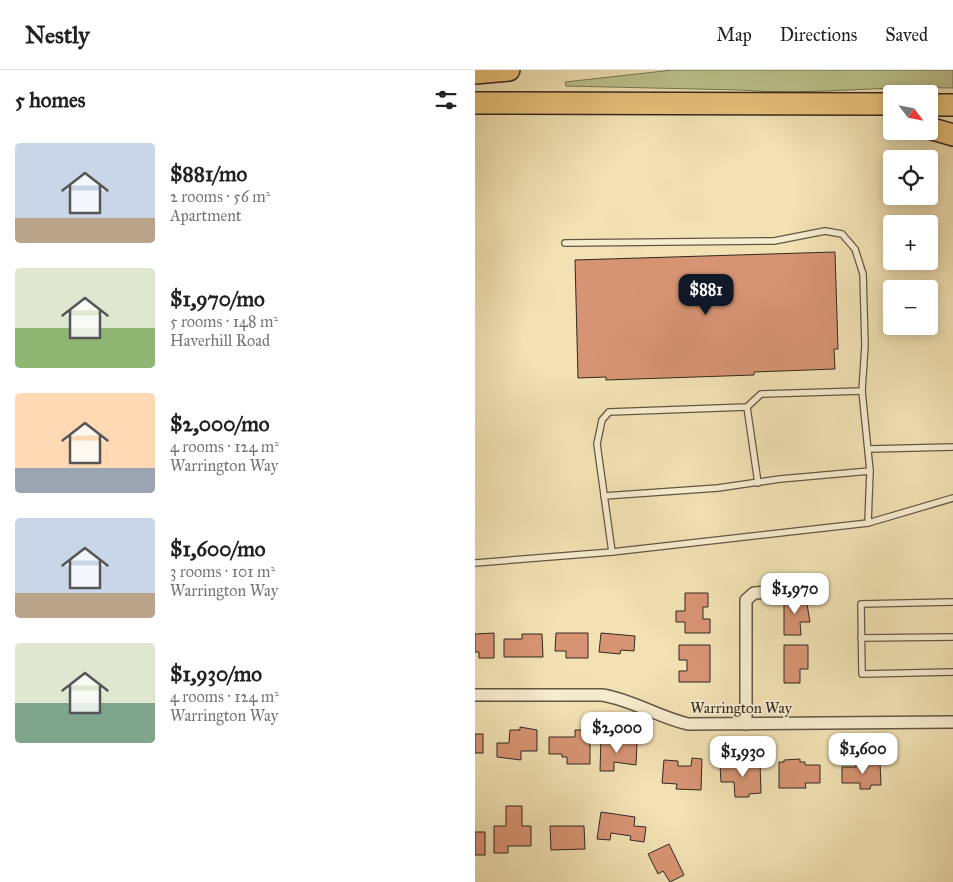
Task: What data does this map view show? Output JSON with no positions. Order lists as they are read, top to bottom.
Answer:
{
  "streets": {
    "street": ["Warrington Way"]
  },
  "north": "bottom right",
  "page": {
    "header": "Nestly",
    "nav": ["Map", "Directions", "Saved"],
    "heading": "5 homes",
    "map_buttons": ["+", "−"],
    "list": [
      {
        "name": "$881/mo",
        "note": "2 rooms · 56 m² · Apartment"
      },
      {
        "name": "$1,970/mo",
        "note": "5 rooms · 148 m² · Haverhill Road"
      },
      {
        "name": "$2,000/mo",
        "note": "4 rooms · 124 m² · Warrington Way"
      },
      {
        "name": "$1,600/mo",
        "note": "3 rooms · 101 m² · Warrington Way"
      },
      {
        "name": "$1,930/mo",
        "note": "4 rooms · 124 m² · Warrington Way"
      }
    ],
    "price": [
      "$881",
      "$1,970",
      "$2,000",
      "$1,600",
      "$1,930"
    ]
  }
}
